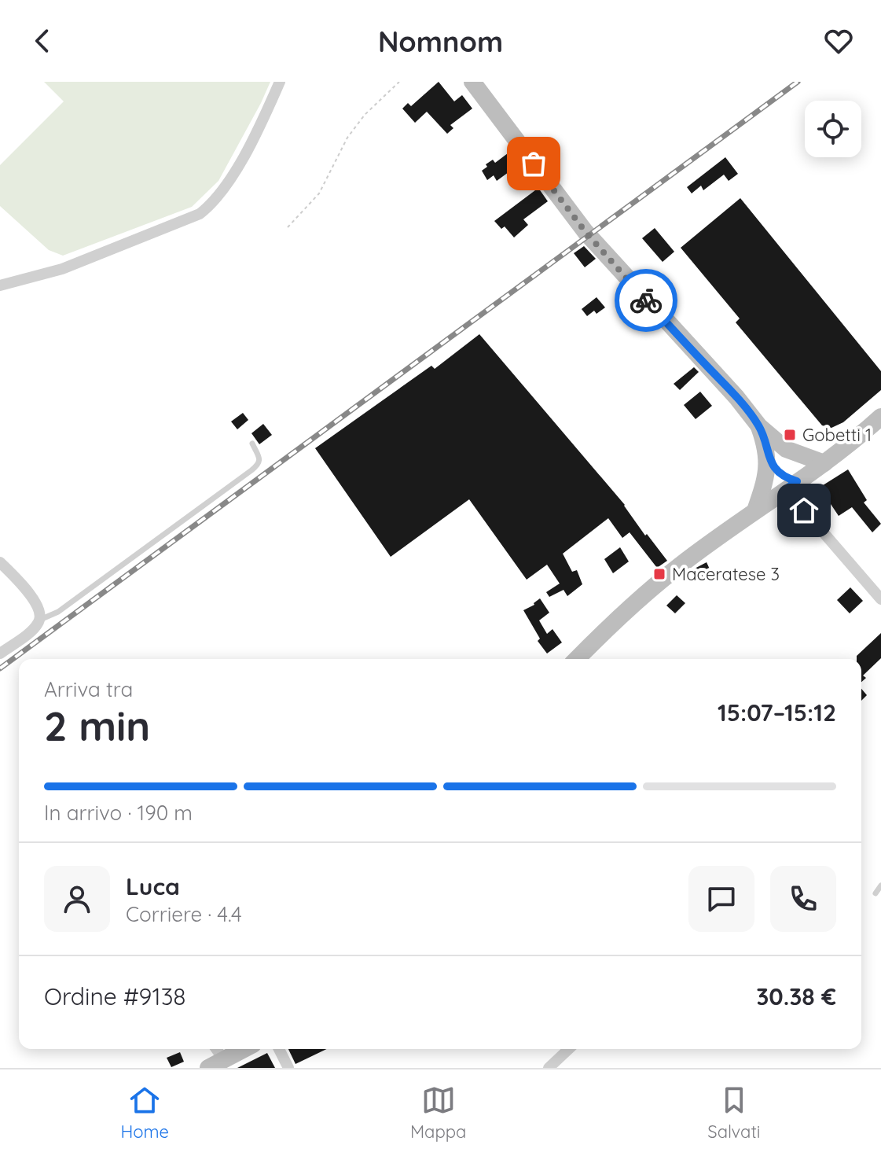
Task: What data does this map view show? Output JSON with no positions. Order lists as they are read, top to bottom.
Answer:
{
  "places": {
    "transit": ["Gobetti 1", "Maceratese 3"]
  },
  "page": {
    "header": "Nomnom",
    "heading": ["2 min", "Arriva tra", "15:07–15:12"],
    "panel": [
      "Luca",
      "Corriere · 4.4",
      "Ordine #9138",
      "30.38 €"
    ],
    "bar": "In arrivo · 190 m",
    "tabs": ["Home", "Mappa", "Salvati"]
  }
}
